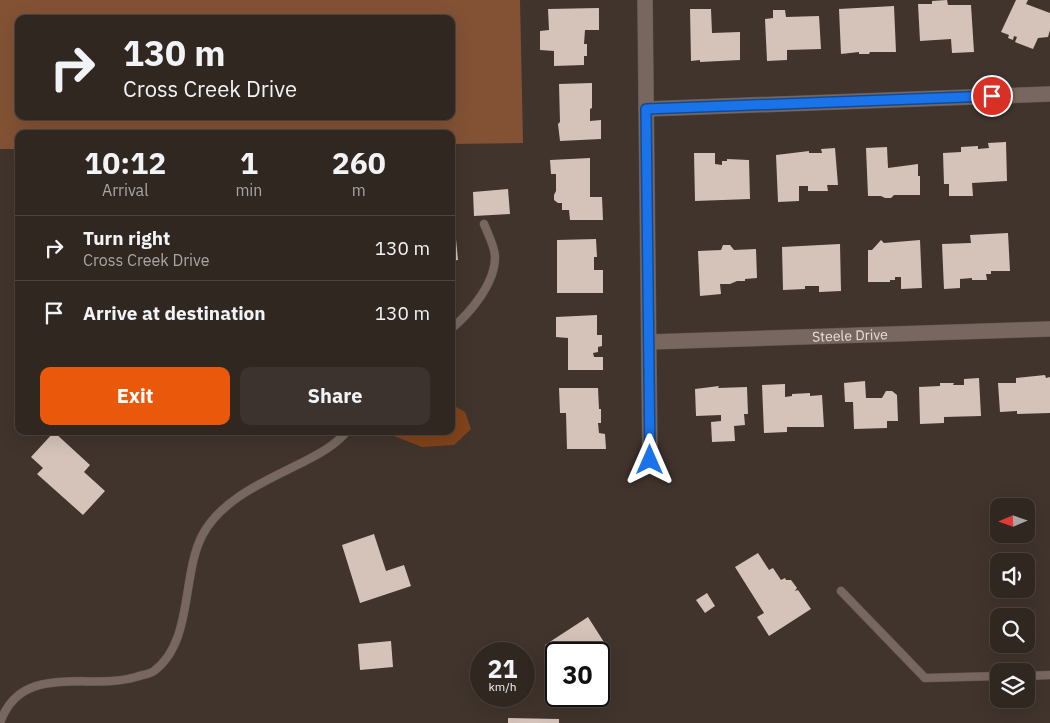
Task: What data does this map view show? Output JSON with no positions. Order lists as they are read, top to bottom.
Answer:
{
  "streets": {
    "street": ["Steele Drive"]
  },
  "north": "left",
  "page": {
    "turn": ["130 m", "Cross Creek Drive"],
    "eta": [
      "10:12",
      "Arrival",
      "1",
      "min",
      "260",
      "m"
    ],
    "list": [
      {
        "name": "Turn right",
        "note": "Cross Creek Drive",
        "value": "130 m"
      },
      {
        "name": "Arrive at destination",
        "value": "130 m"
      }
    ],
    "buttons": ["Exit", "Share"],
    "speed": "21 km/h",
    "limit": "30"
  }
}
